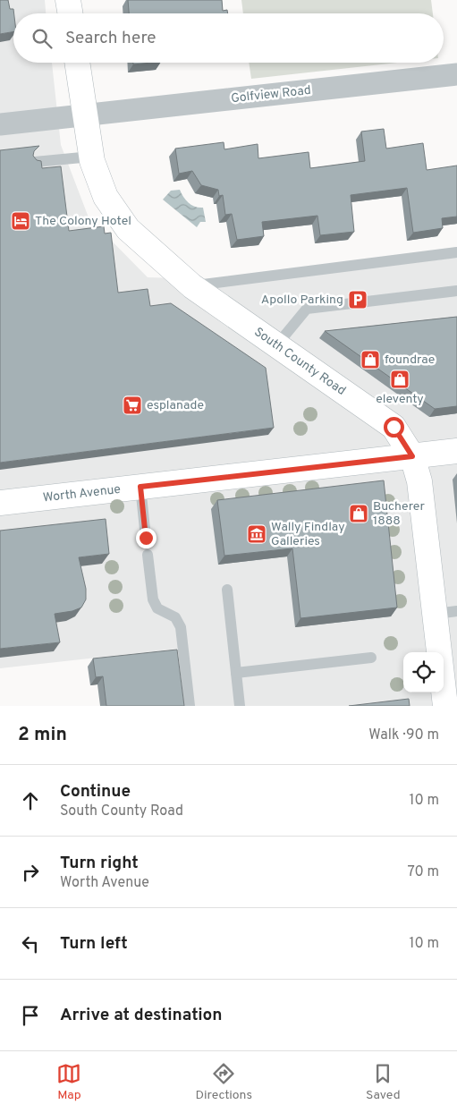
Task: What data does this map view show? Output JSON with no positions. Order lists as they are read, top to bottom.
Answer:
{
  "streets": {
    "main road": ["South County Road", "Worth Avenue"],
    "street": ["Golfview Road"]
  },
  "crossings": [
    ["Golfview Road", "South County Road"],
    ["South County Road", "Worth Avenue"]
  ],
  "places": {
    "hotel": ["The Colony Hotel"],
    "parking": ["Apollo Parking"],
    "shop": ["foundrae", "eleventy", "Bucherer 1888"],
    "supermarket": ["esplanade"],
    "museum": ["Wally Findlay Galleries"]
  },
  "page": {
    "search": "Search here",
    "heading": ["2 min", "Walk · 90 m"],
    "list": [
      ["Continue", "South County Road", "10 m"],
      ["Turn right", "Worth Avenue", "70 m"],
      ["Turn left", "10 m"],
      "Arrive at destination"
    ],
    "nav": ["Map", "Directions", "Saved"]
  }
}
